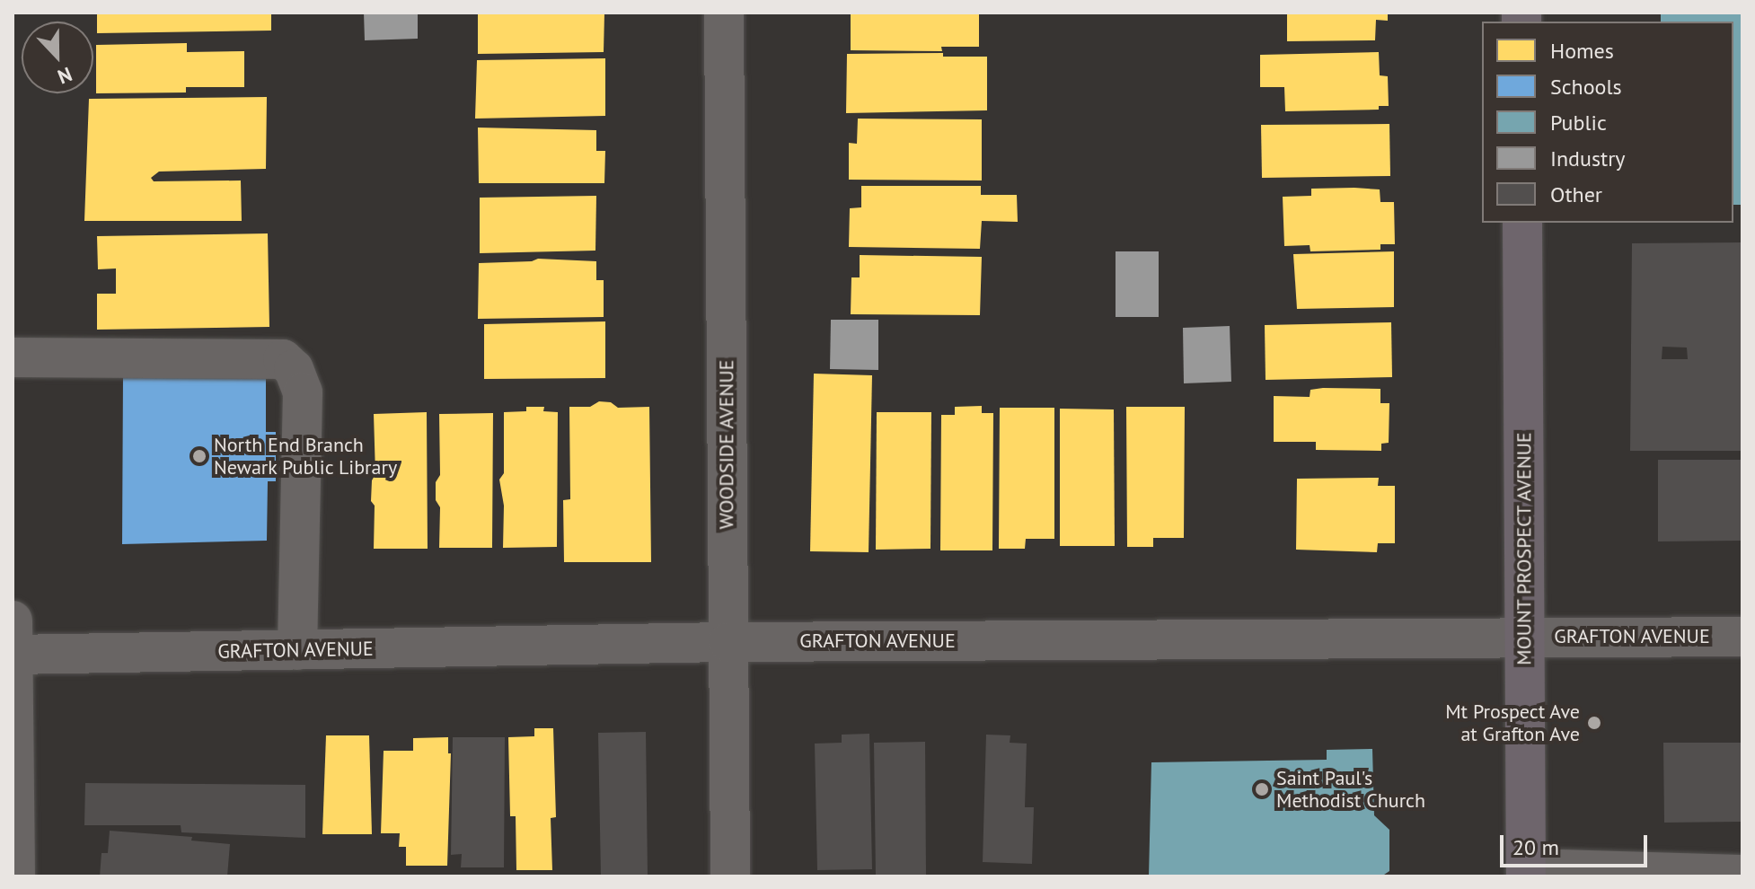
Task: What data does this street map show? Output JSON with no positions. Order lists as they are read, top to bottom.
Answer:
{
  "streets": {
    "main road": ["MOUNT PROSPECT AVENUE"],
    "street": ["WOODSIDE AVENUE", "GRAFTON AVENUE"]
  },
  "crossings": [
    ["WOODSIDE AVENUE", "GRAFTON AVENUE"],
    ["MOUNT PROSPECT AVENUE", "GRAFTON AVENUE"]
  ],
  "places": ["North End Branch Newark Public Library", "Mt Prospect Ave at Grafton Ave", "Saint Paul's Methodist Church"],
  "legend": [
    "Homes",
    "Schools",
    "Public",
    "Industry",
    "Other"
  ],
  "scale_bar": "20 m",
  "north": "bottom"
}
